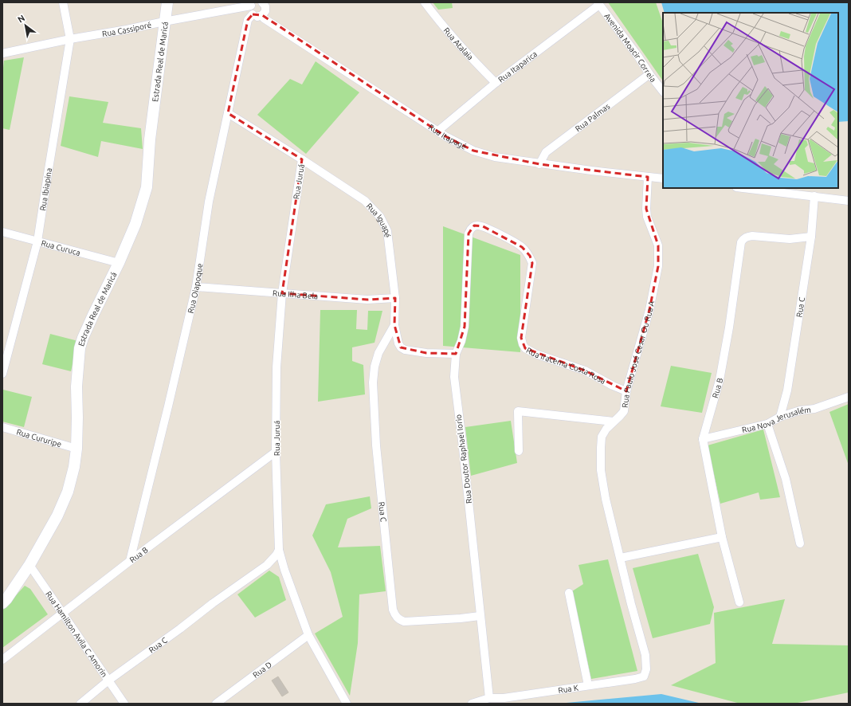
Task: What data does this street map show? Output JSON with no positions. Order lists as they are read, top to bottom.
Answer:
{
  "streets": {
    "main road": ["Estrada Real de Maricá"],
    "street": [
      "Rua Cassiporé",
      "Rua Atalaia",
      "Avenida Moacir Correia",
      "Rua Itaparica",
      "Rua Palmas",
      "Rua Itapagé",
      "Rua Juruá",
      "Rua Ibiapina",
      "Rua Iguapé",
      "Rua Curuca",
      "Rua Oiapoque",
      "Rua Ilha Bela",
      "Rua C",
      "Rua Paulo José Cesar Ou Rua A",
      "Rua Iracema Costa Rosa",
      "Rua B",
      "Rua Nova Jerusalém",
      "Rua Cururipe",
      "Rua Doutor Raphael Iorio",
      "Rua Hamilton Avila C Amorin",
      "Rua D",
      "Rua K"
    ]
  },
  "crossings": [
    ["Rua Cassiporé", "Estrada Real de Maricá"],
    ["Rua Cassiporé", "Rua Ibiapina"],
    ["Rua Cassiporé", "Rua Oiapoque"],
    ["Rua Atalaia", "Rua Itaparica"],
    ["Avenida Moacir Correia", "Rua Itaparica"],
    ["Avenida Moacir Correia", "Rua Palmas"],
    ["Estrada Real de Maricá", "Rua Curuca"],
    ["Estrada Real de Maricá", "Rua Cururipe"],
    ["Estrada Real de Maricá", "Rua Hamilton Avila C Amorin"],
    ["Rua Itaparica", "Rua Itapagé"],
    ["Rua Palmas", "Rua Itapagé"],
    ["Rua Itapagé", "Rua Paulo José Cesar Ou Rua A"],
    ["Rua Juruá", "Rua Iguapé"],
    ["Rua Juruá", "Rua Ilha Bela"],
    ["Rua Juruá", "Rua C"],
    ["Rua Juruá", "Rua B"],
    ["Rua Juruá", "Rua D"],
    ["Rua Ibiapina", "Rua Curuca"],
    ["Rua Iguapé", "Rua Oiapoque"],
    ["Rua Iguapé", "Rua Ilha Bela"],
    ["Rua Iguapé", "Rua C"],
    ["Rua Iguapé", "Rua Doutor Raphael Iorio"],
    ["Rua Oiapoque", "Rua Ilha Bela"],
    ["Rua Oiapoque", "Rua B"],
    ["Rua C", "Rua B"],
    ["Rua C", "Rua Nova Jerusalém"],
    ["Rua C", "Rua Doutor Raphael Iorio"],
    ["Rua C", "Rua Hamilton Avila C Amorin"],
    ["Rua Paulo José Cesar Ou Rua A", "Rua Iracema Costa Rosa"],
    ["Rua Paulo José Cesar Ou Rua A", "Rua K"],
    ["Rua Iracema Costa Rosa", "Rua Doutor Raphael Iorio"],
    ["Rua B", "Rua Nova Jerusalém"],
    ["Rua B", "Rua Hamilton Avila C Amorin"],
    ["Rua Doutor Raphael Iorio", "Rua K"]
  ],
  "north": "top left"
}
